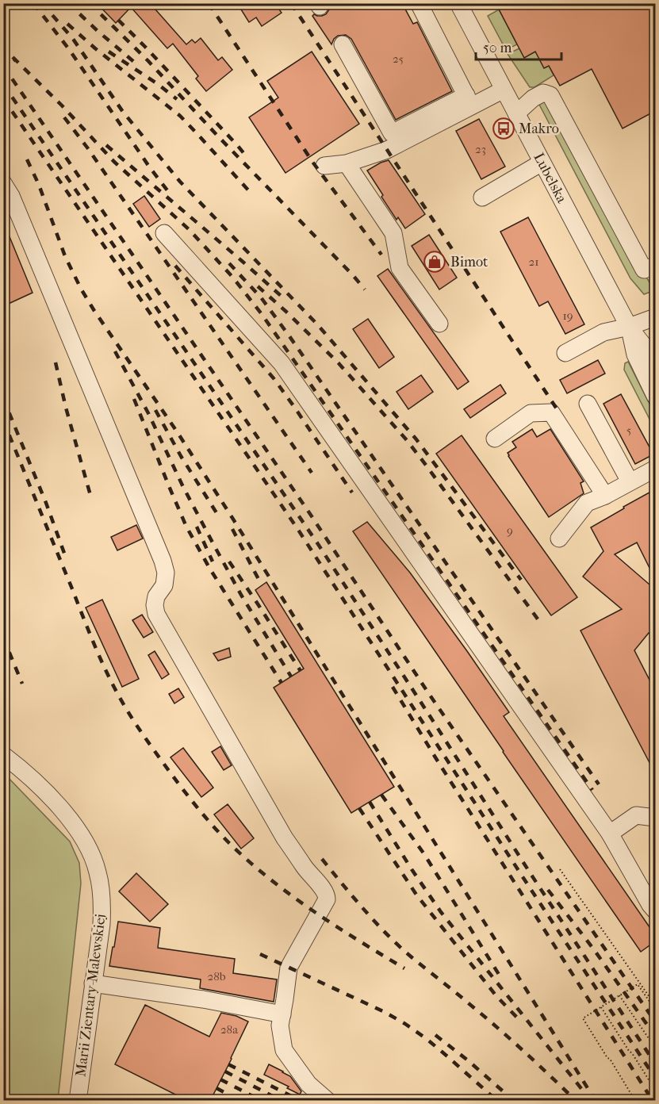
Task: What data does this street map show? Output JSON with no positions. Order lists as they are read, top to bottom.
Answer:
{
  "streets": {
    "street": ["Lubelska", "Marii Zientary-Malewskiej"]
  },
  "places": {
    "bus stop": ["Makro"],
    "shop": ["Bimot"]
  },
  "house_numbers": [
    "25",
    "23",
    "21",
    "19",
    "5",
    "9",
    "28b",
    "28a"
  ],
  "scale_bar": "50 m"
}
